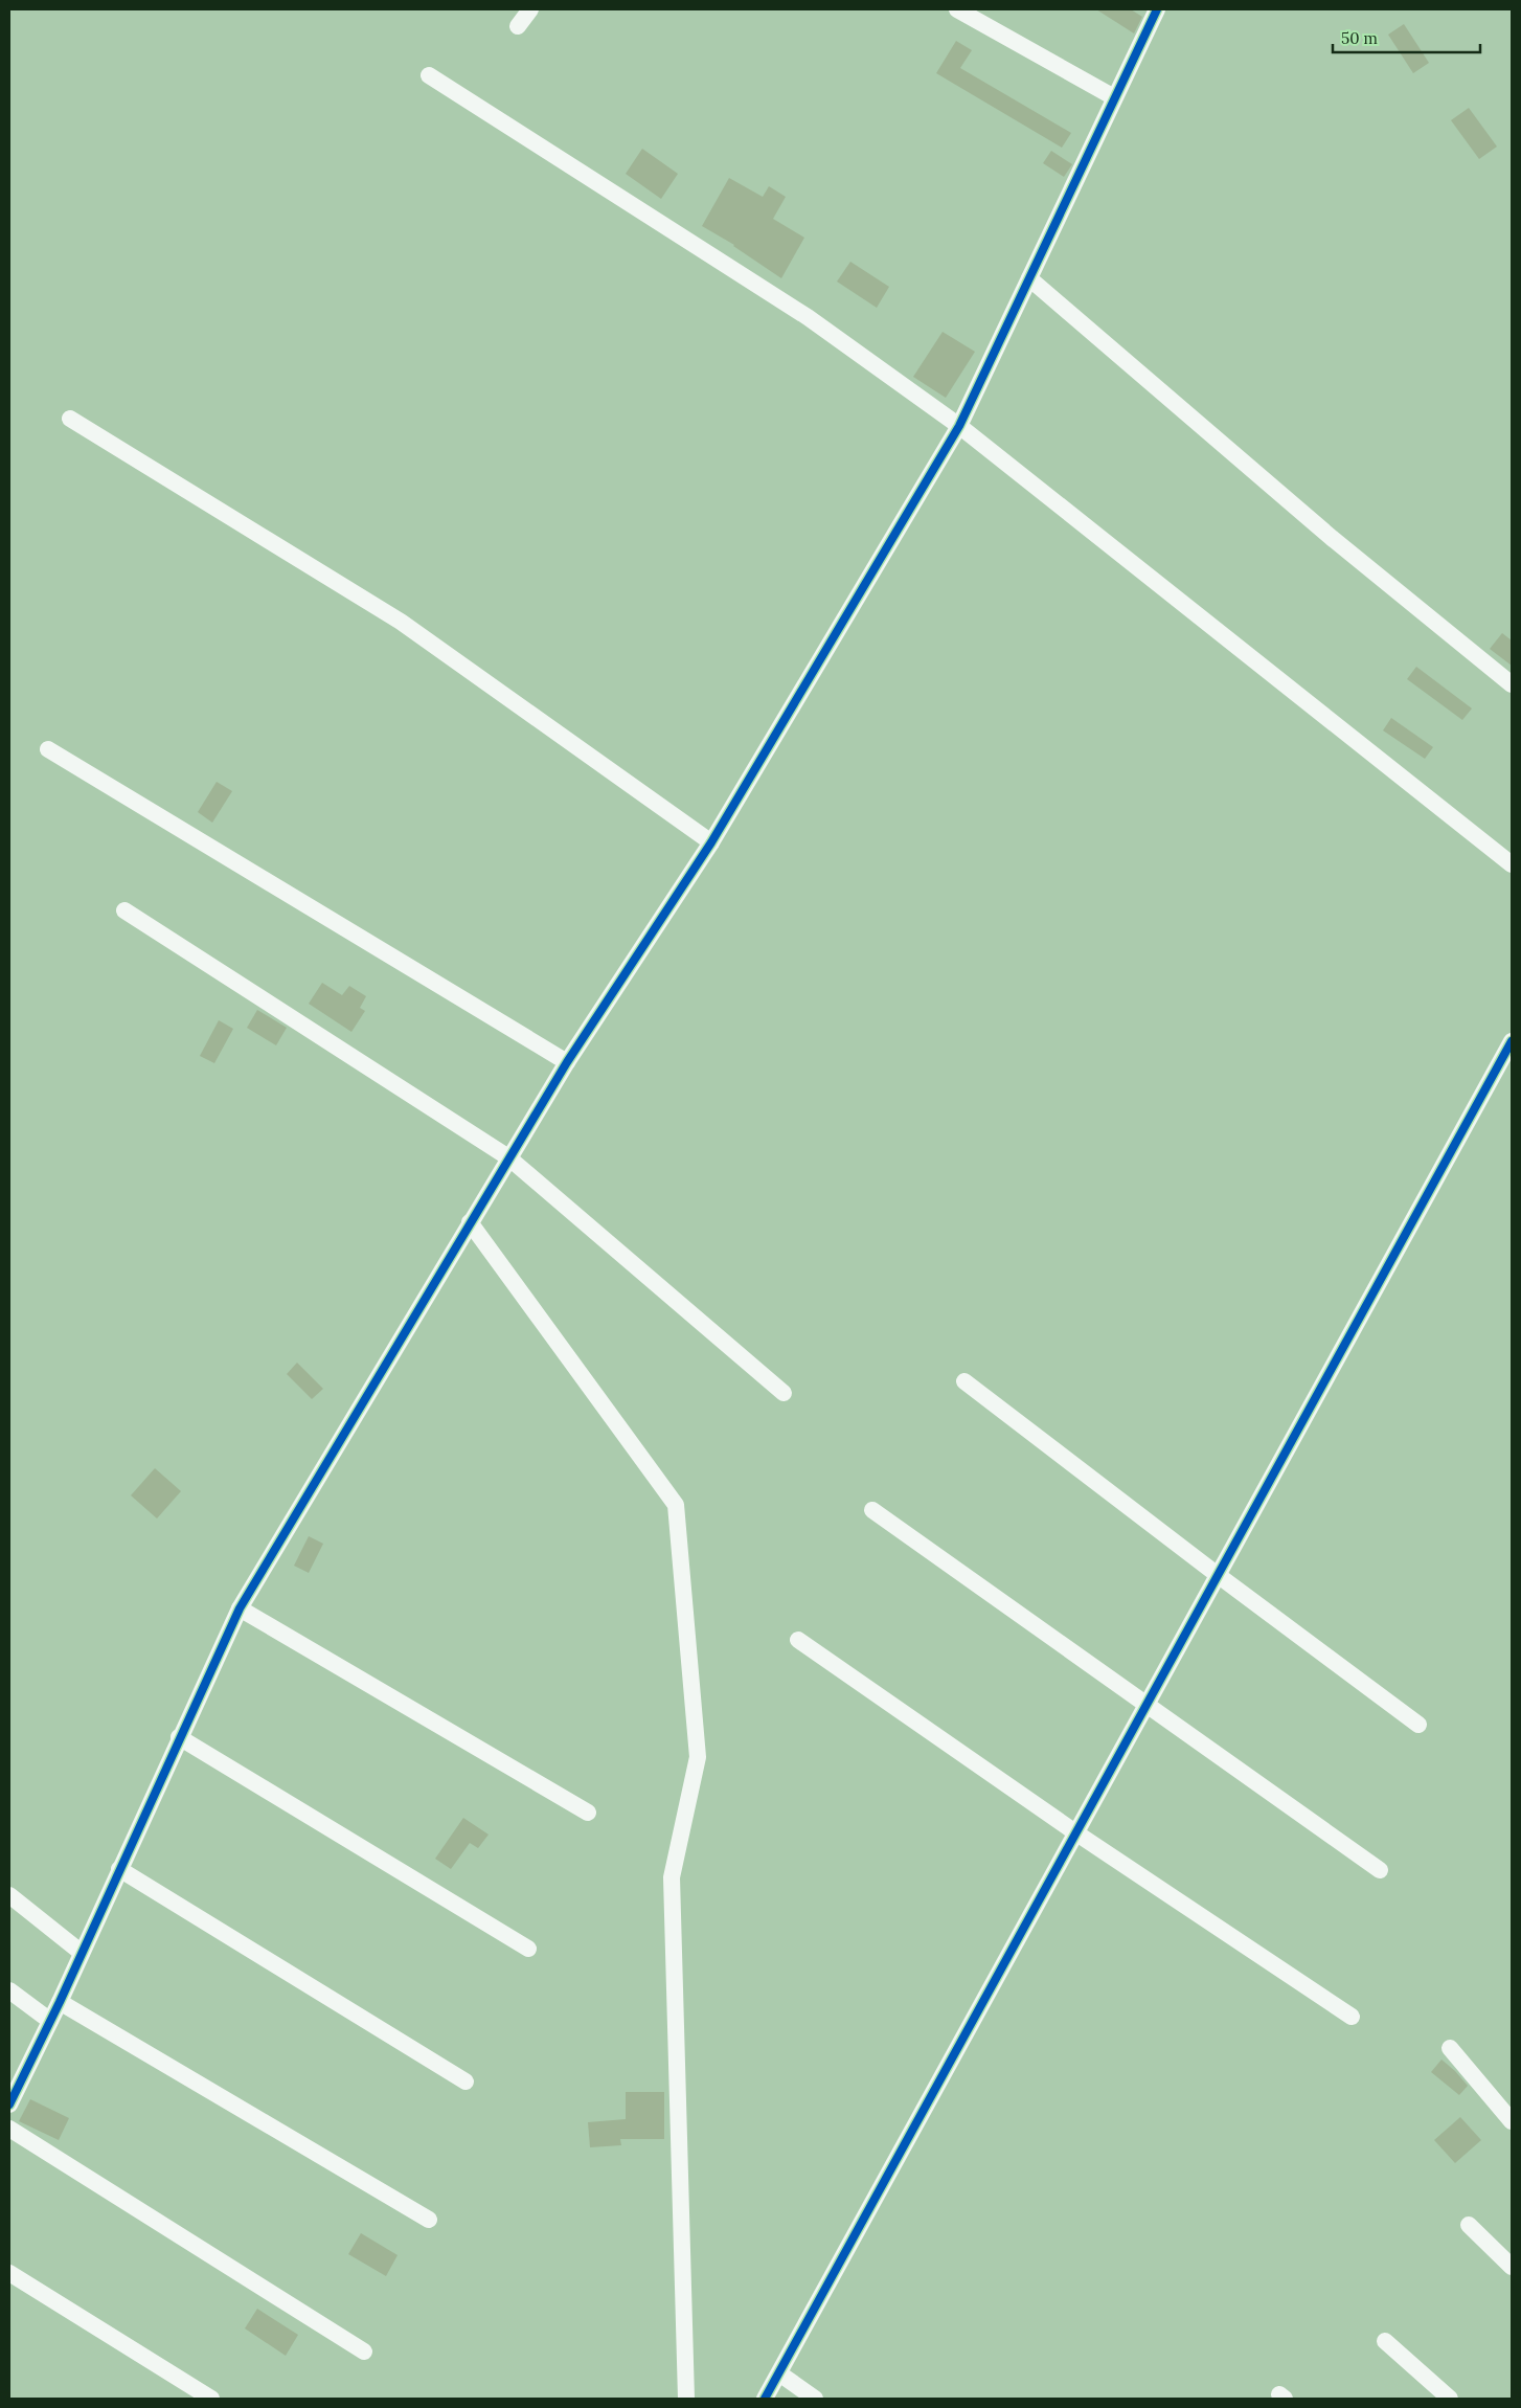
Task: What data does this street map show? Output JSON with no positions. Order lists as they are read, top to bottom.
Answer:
{
  "scale_bar": "50 m"
}
